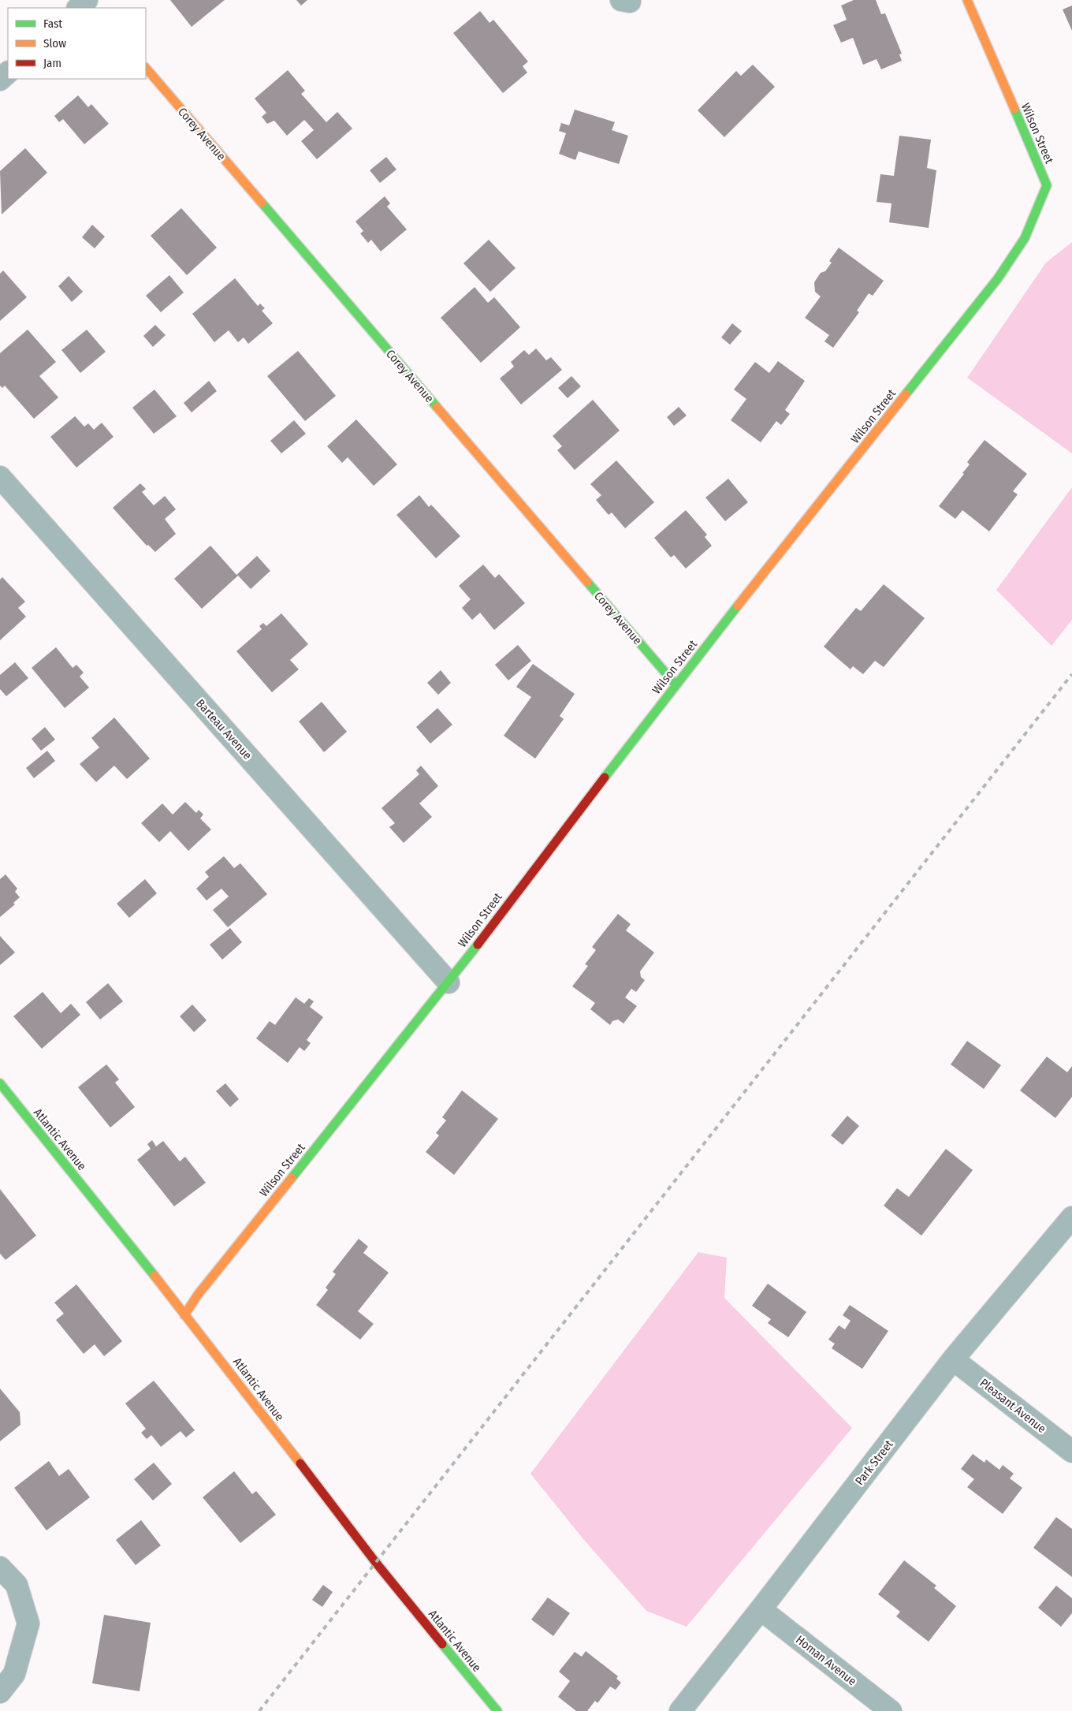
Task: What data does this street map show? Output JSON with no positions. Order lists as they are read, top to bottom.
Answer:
{
  "streets": {
    "street": [
      "Wilson Street",
      "Corey Avenue",
      "Barteau Avenue",
      "Atlantic Avenue",
      "Pleasant Avenue",
      "Park Street",
      "Homan Avenue"
    ]
  },
  "crossings": [
    ["Wilson Street", "Corey Avenue"],
    ["Wilson Street", "Barteau Avenue"],
    ["Wilson Street", "Atlantic Avenue"],
    ["Pleasant Avenue", "Park Street"],
    ["Park Street", "Homan Avenue"]
  ],
  "legend": ["Fast", "Slow", "Jam"]
}
